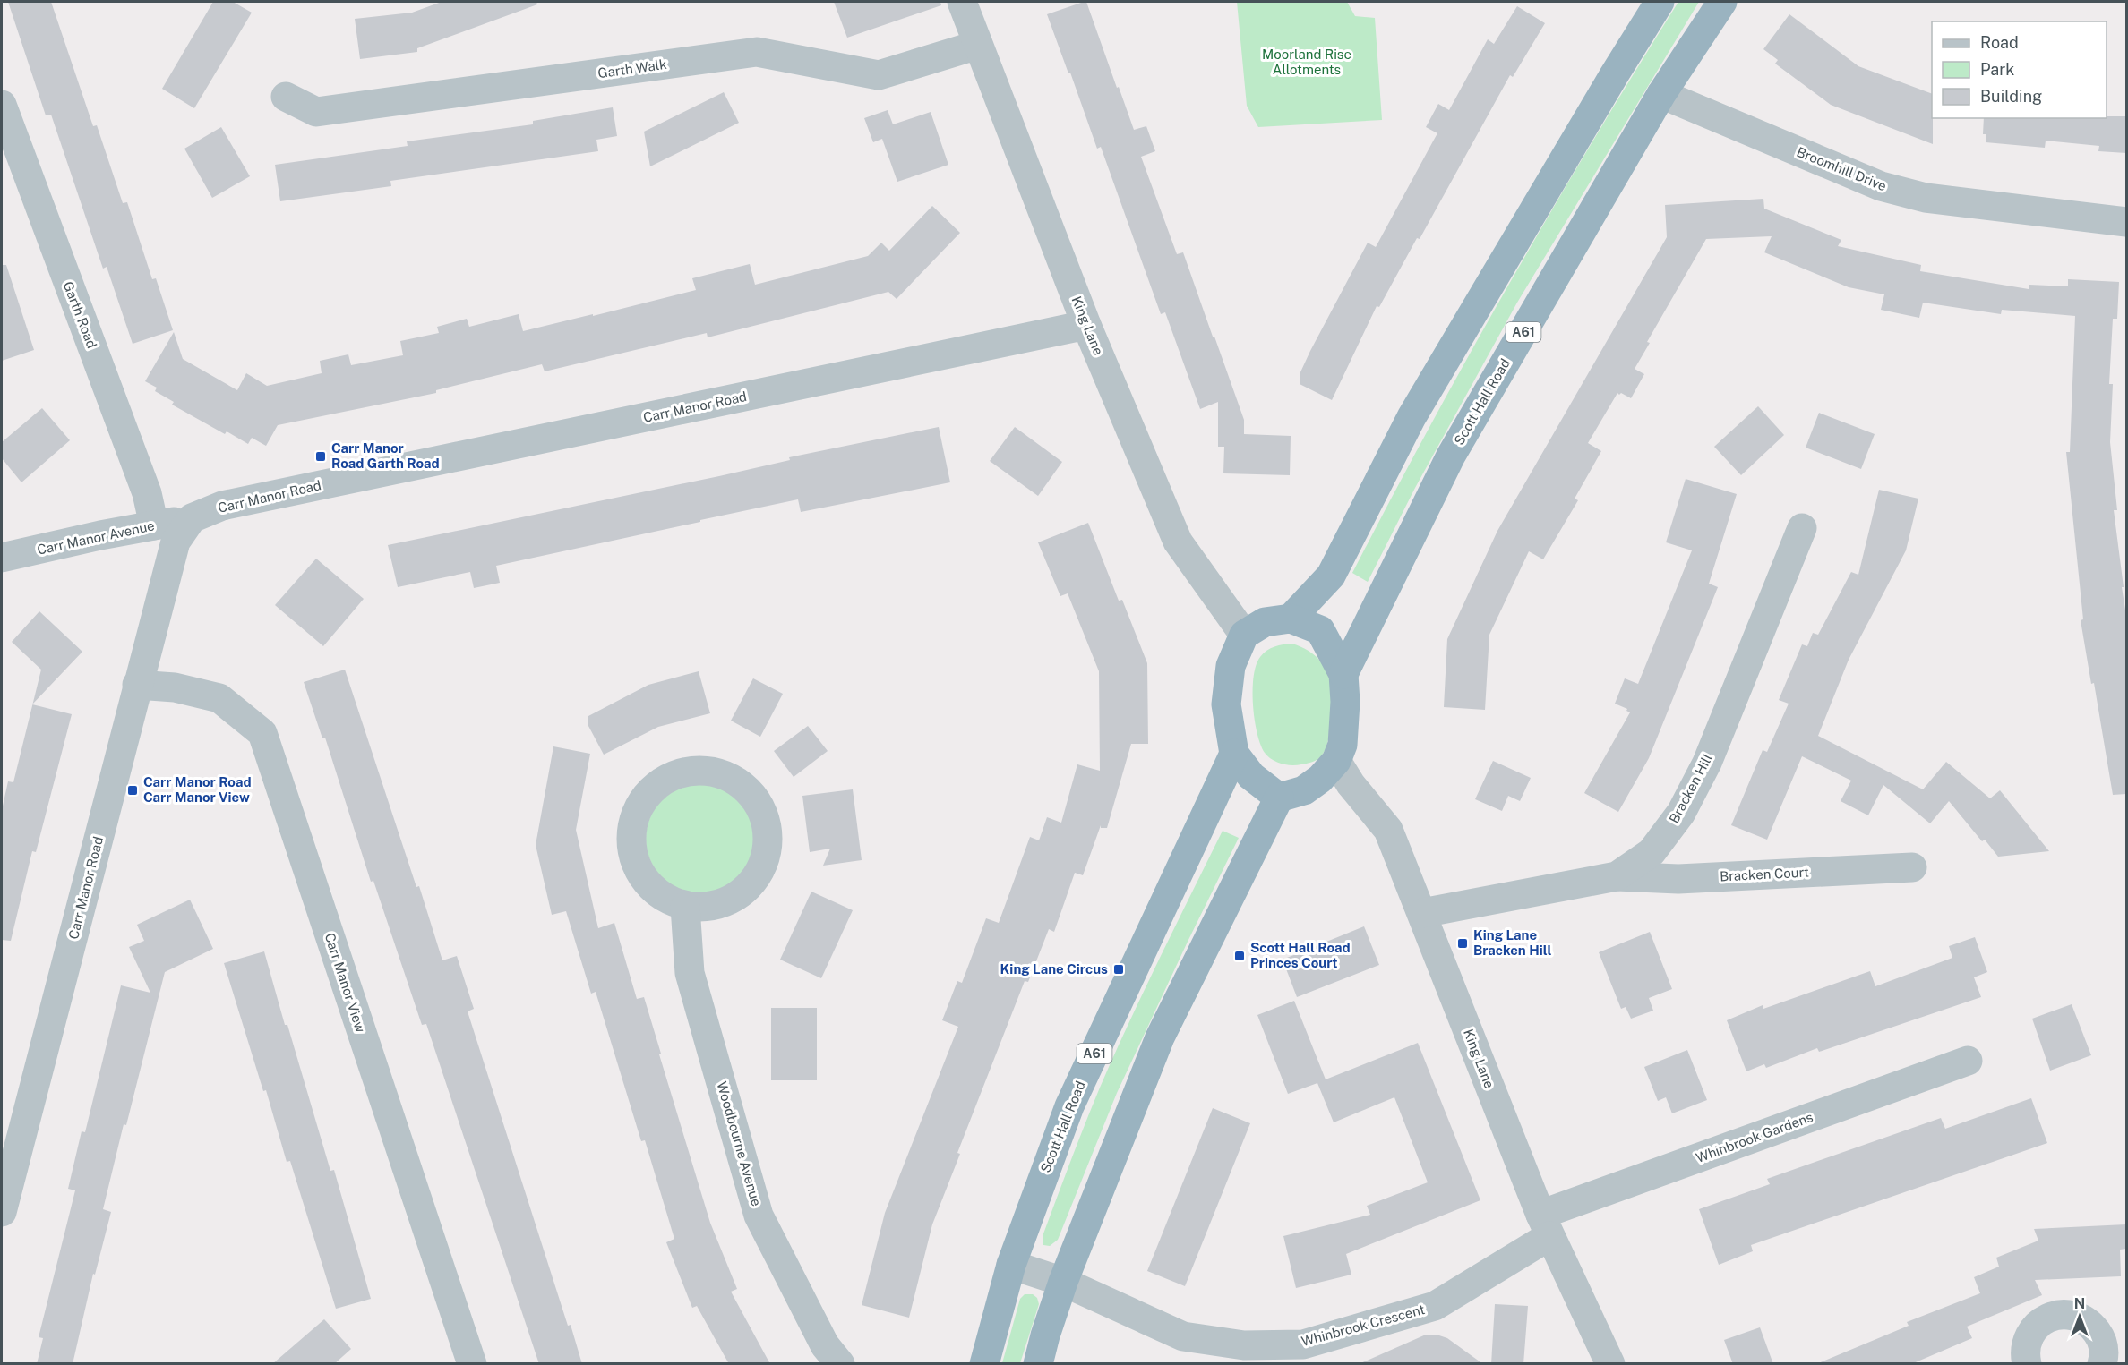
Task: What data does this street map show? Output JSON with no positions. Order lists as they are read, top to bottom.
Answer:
{
  "streets": {
    "highway": ["A61", "Scott Hall Road"],
    "street": [
      "Garth Walk",
      "Broomhill Drive",
      "Garth Road",
      "King Lane",
      "Carr Manor Road",
      "Carr Manor Avenue",
      "Bracken Hill",
      "Bracken Court",
      "Carr Manor View",
      "Whinbrook Gardens",
      "Woodbourne Avenue",
      "Whinbrook Crescent"
    ]
  },
  "crossings": [
    ["Garth Walk", "King Lane"],
    ["Broomhill Drive", "Scott Hall Road"],
    ["Garth Road", "Carr Manor Avenue"],
    ["King Lane", "A61"],
    ["King Lane", "Scott Hall Road"],
    ["King Lane", "Carr Manor Road"],
    ["King Lane", "Bracken Hill"],
    ["King Lane", "Whinbrook Gardens"],
    ["King Lane", "Whinbrook Crescent"],
    ["A61", "Scott Hall Road"],
    ["Scott Hall Road", "Whinbrook Crescent"],
    ["Carr Manor Road", "Carr Manor Avenue"],
    ["Carr Manor Road", "Carr Manor View"],
    ["Bracken Hill", "Bracken Court"],
    ["Whinbrook Gardens", "Whinbrook Crescent"]
  ],
  "parks": ["Moorland Rise Allotments"],
  "places": {
    "transit": [
      "Carr Manor Road Garth Road",
      "Carr Manor Road Carr Manor View",
      "King Lane Bracken Hill",
      "Scott Hall Road Princes Court",
      "King Lane Circus"
    ]
  },
  "legend": ["Road", "Park", "Building"],
  "north": "top"
}
